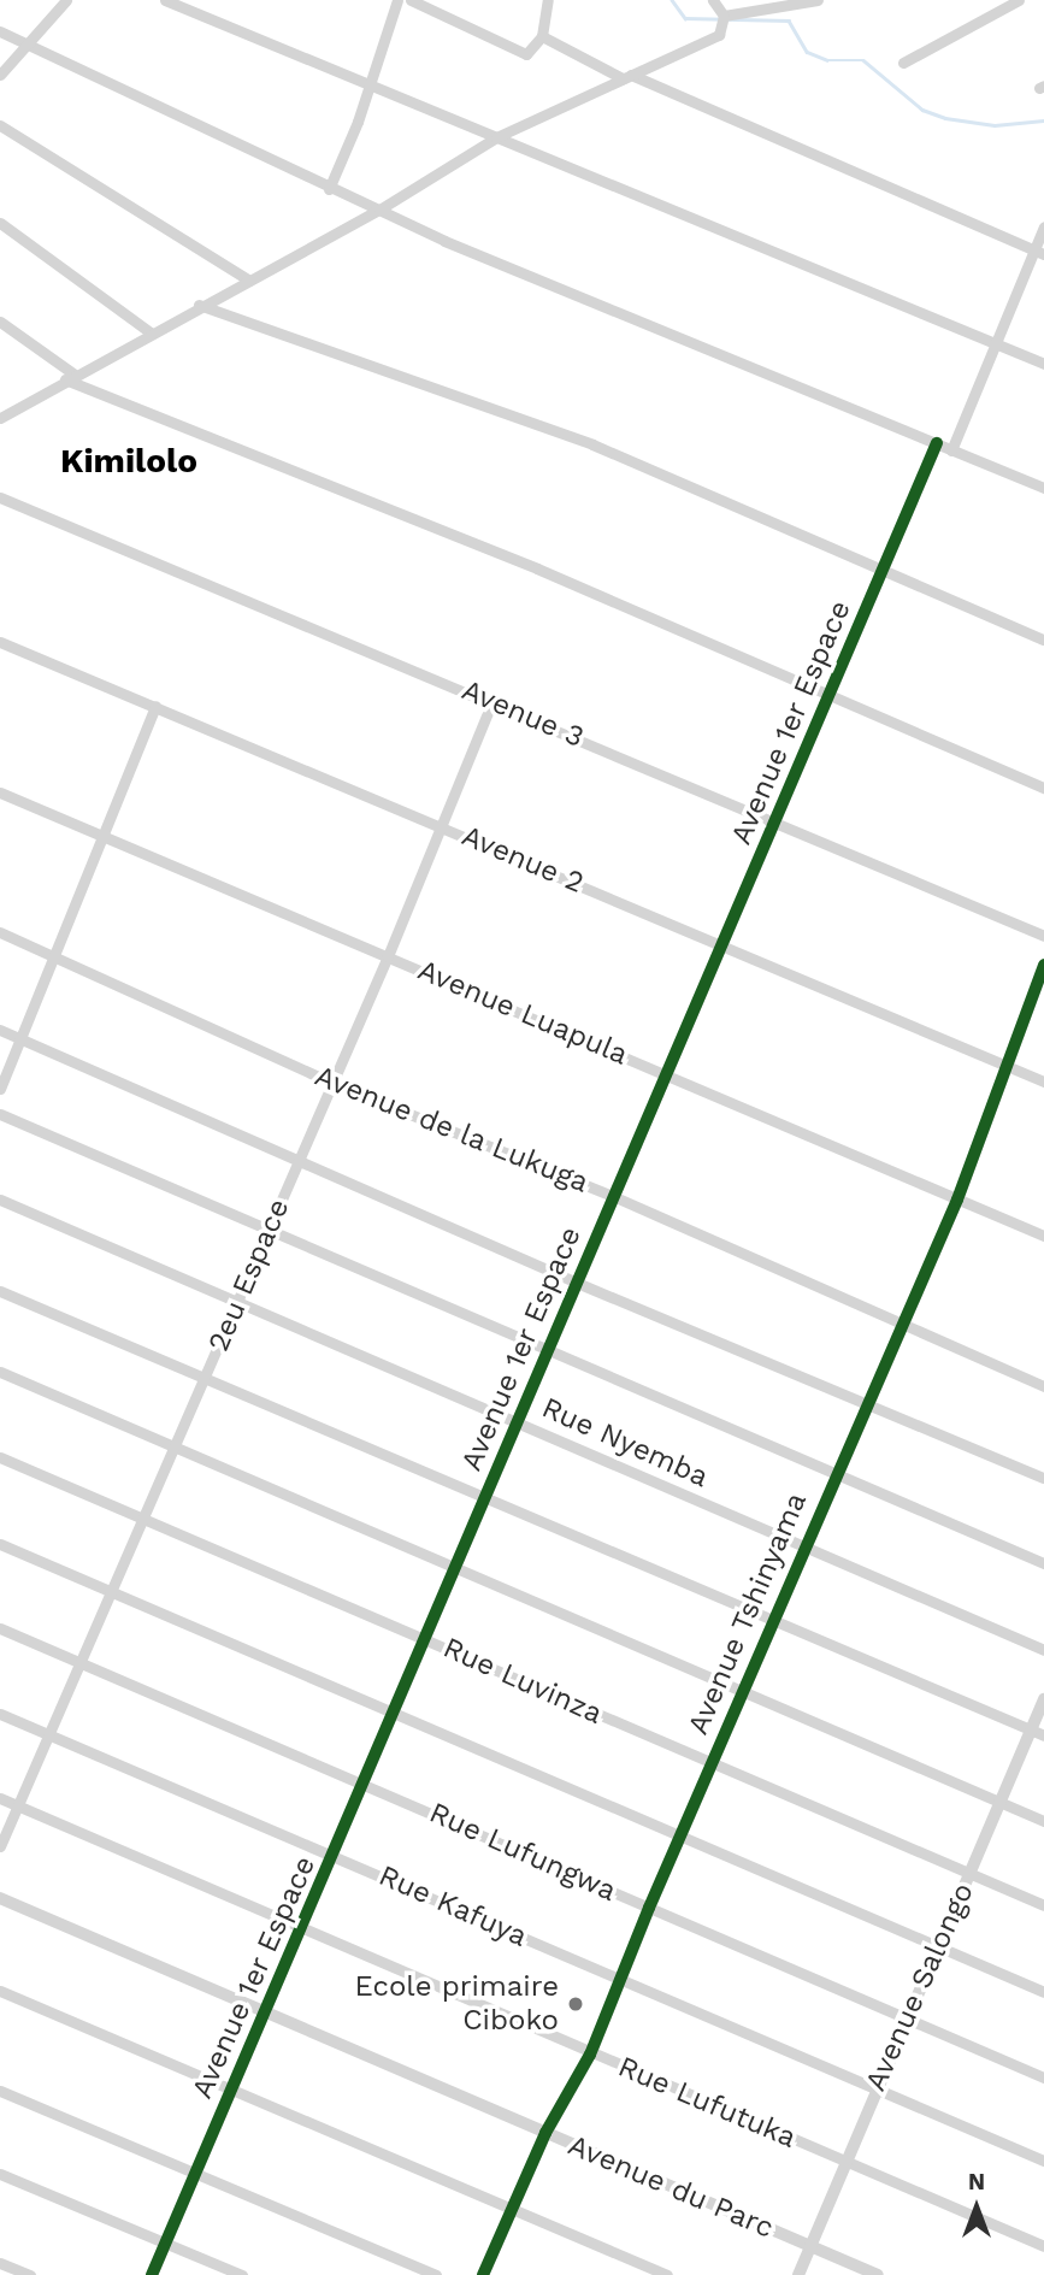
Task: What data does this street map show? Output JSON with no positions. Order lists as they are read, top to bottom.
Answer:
{
  "streets": {
    "street": [
      "Avenue 3",
      "Avenue 1er Espace",
      "Avenue 2",
      "Avenue Luapula",
      "Avenue de la Lukuga",
      "2eu Espace",
      "Rue Nyemba",
      "Avenue Tshinyama",
      "Rue Luvinza",
      "Rue Lufungwa",
      "Rue Kafuya",
      "Avenue Salongo",
      "Rue Lufutuka",
      "Avenue du Parc"
    ]
  },
  "crossings": [
    ["Avenue 3", "Avenue 1er Espace"],
    ["Avenue 3", "2eu Espace"],
    ["Avenue 1er Espace", "Avenue 2"],
    ["Avenue 1er Espace", "Avenue Luapula"],
    ["Avenue 1er Espace", "Avenue de la Lukuga"],
    ["Avenue 1er Espace", "Rue Nyemba"],
    ["Avenue 1er Espace", "Rue Luvinza"],
    ["Avenue 1er Espace", "Rue Lufungwa"],
    ["Avenue 1er Espace", "Rue Kafuya"],
    ["Avenue 1er Espace", "Rue Lufutuka"],
    ["Avenue 1er Espace", "Avenue du Parc"],
    ["Avenue 2", "2eu Espace"],
    ["Avenue 2", "Avenue Tshinyama"],
    ["Avenue Luapula", "2eu Espace"],
    ["Avenue Luapula", "Avenue Tshinyama"],
    ["Avenue de la Lukuga", "2eu Espace"],
    ["Avenue de la Lukuga", "Avenue Tshinyama"],
    ["2eu Espace", "Rue Nyemba"],
    ["2eu Espace", "Rue Luvinza"],
    ["2eu Espace", "Rue Lufungwa"],
    ["2eu Espace", "Rue Kafuya"],
    ["2eu Espace", "Rue Lufutuka"],
    ["Rue Nyemba", "Avenue Tshinyama"],
    ["Avenue Tshinyama", "Rue Luvinza"],
    ["Avenue Tshinyama", "Rue Lufungwa"],
    ["Avenue Tshinyama", "Rue Kafuya"],
    ["Avenue Tshinyama", "Rue Lufutuka"],
    ["Avenue Tshinyama", "Avenue du Parc"],
    ["Rue Luvinza", "Avenue Salongo"],
    ["Rue Lufungwa", "Avenue Salongo"],
    ["Rue Kafuya", "Avenue Salongo"],
    ["Avenue Salongo", "Rue Lufutuka"],
    ["Avenue Salongo", "Avenue du Parc"]
  ],
  "districts": ["Kimilolo"],
  "places": ["Ecole primaire Ciboko"],
  "north": "top"
}
